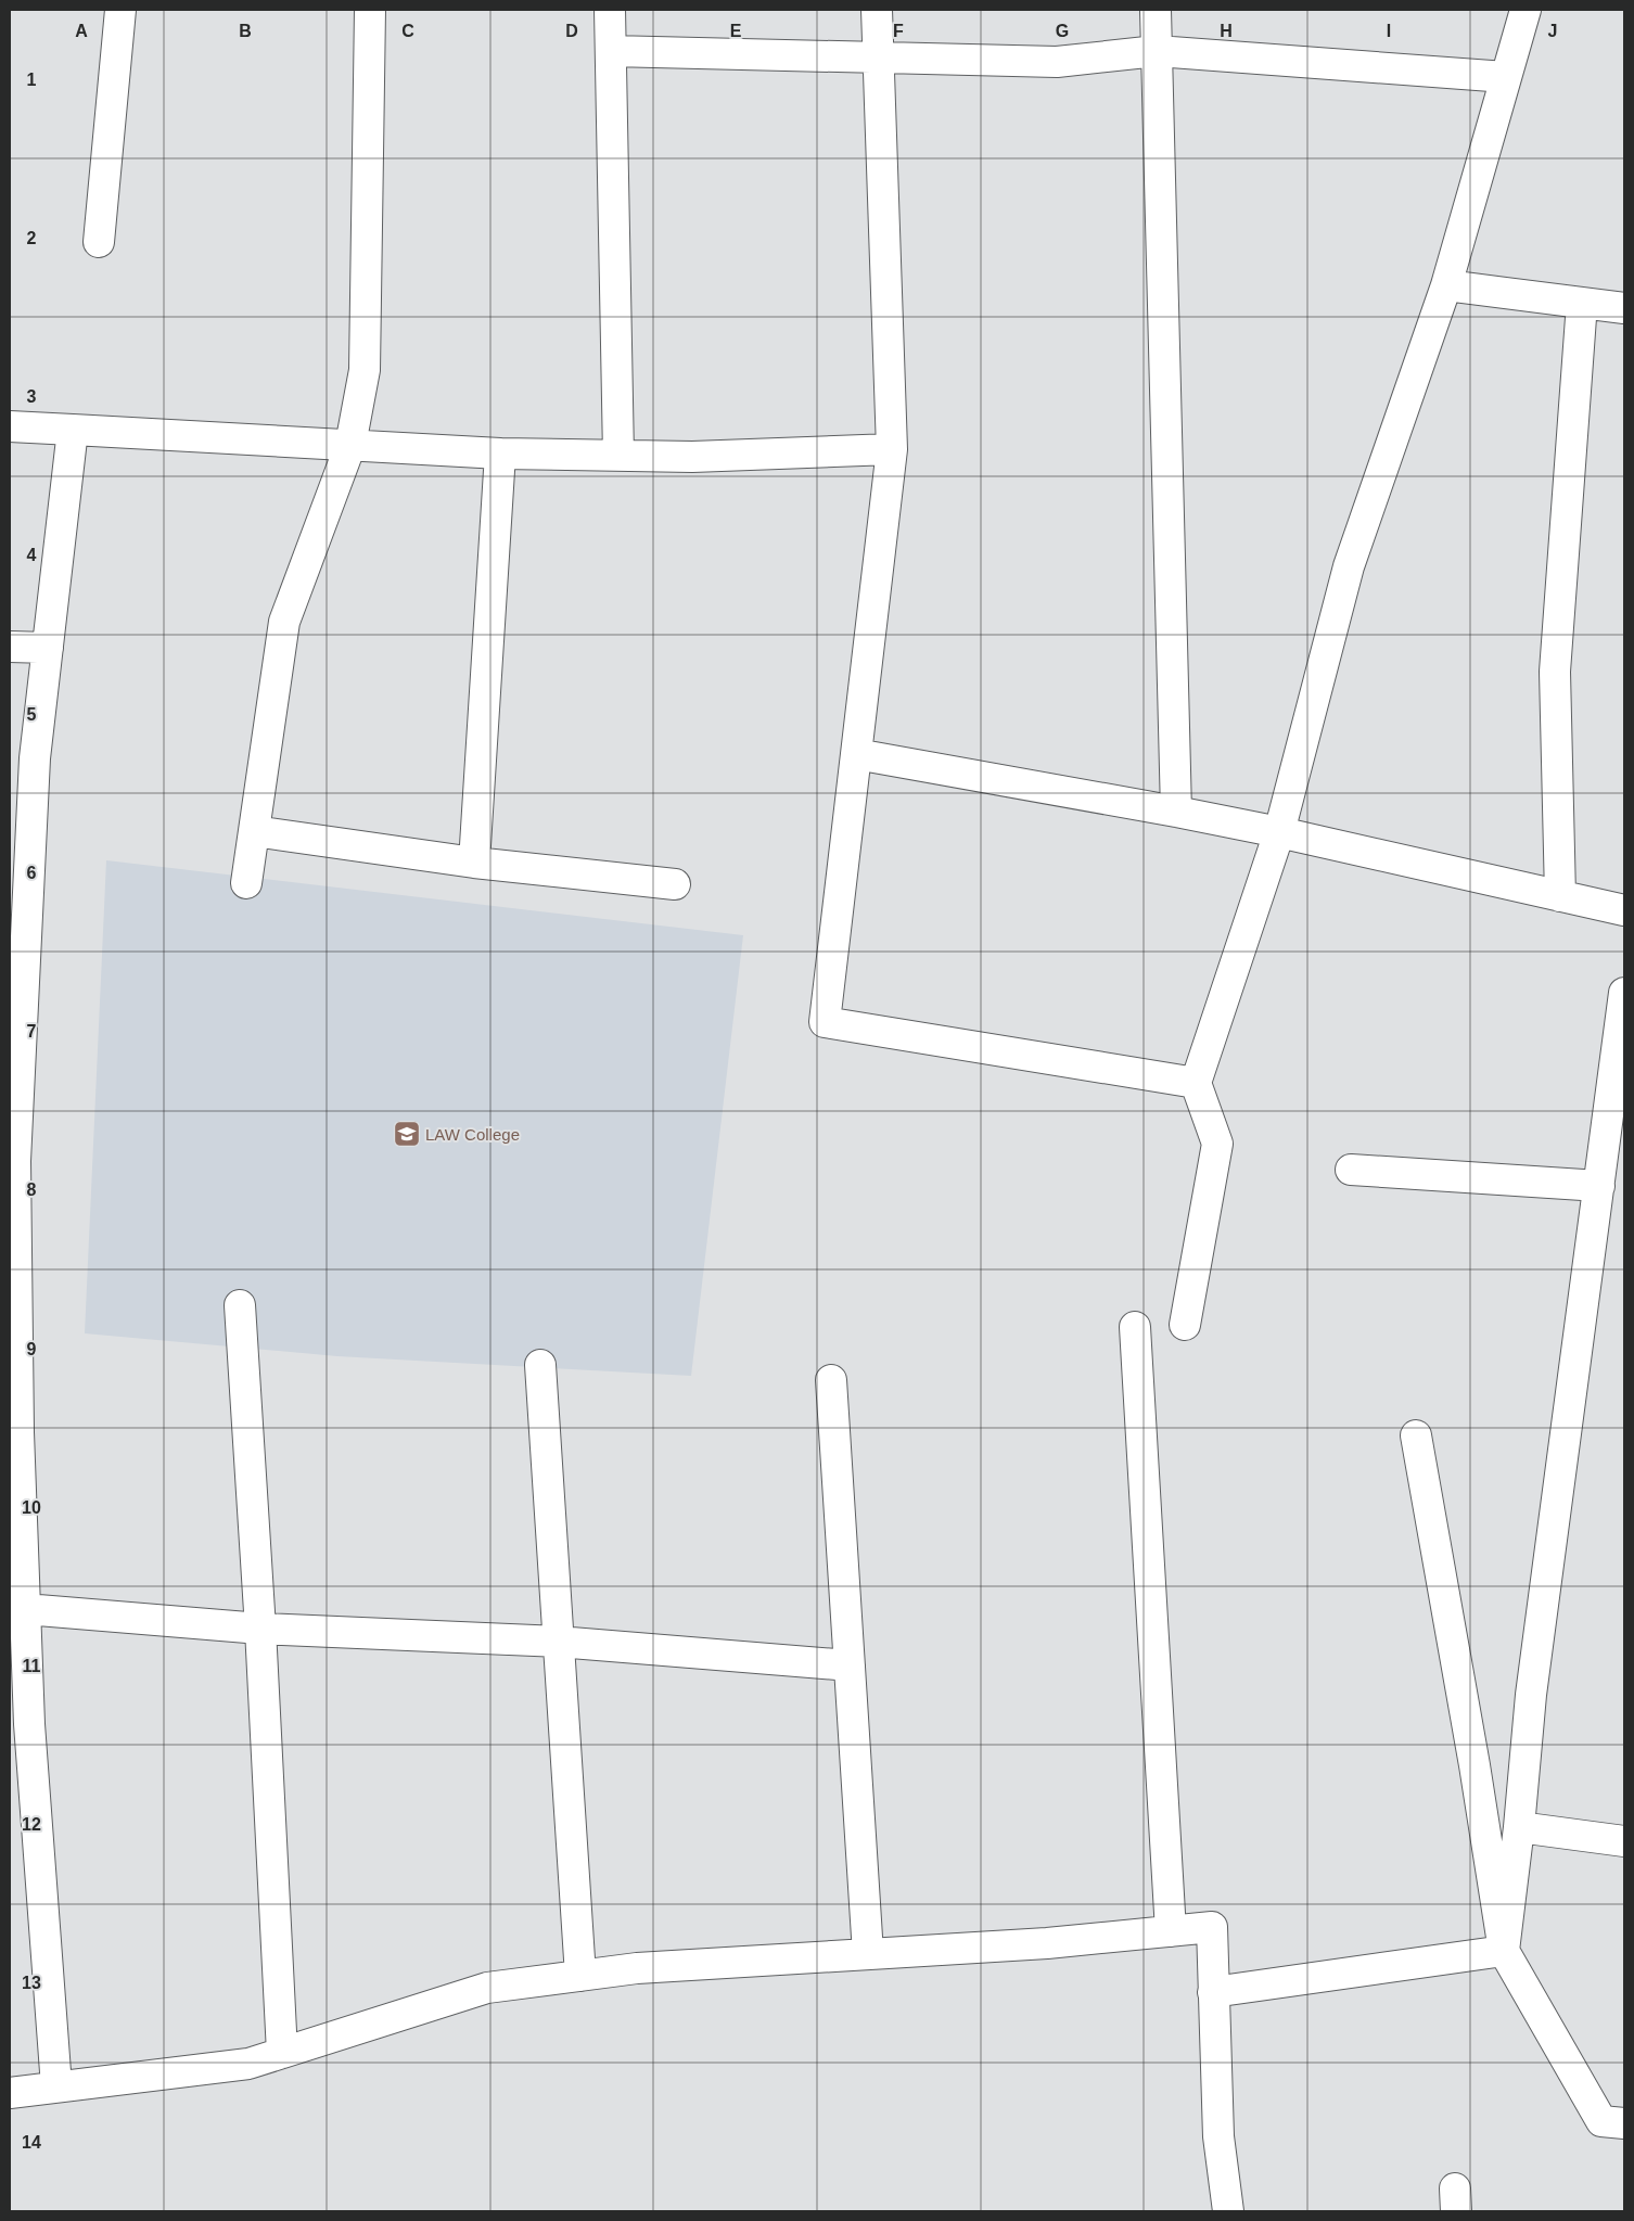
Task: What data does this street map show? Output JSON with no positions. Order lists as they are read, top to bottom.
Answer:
{
  "places": {
    "school or university": ["LAW College"]
  },
  "grid": {
    "columns": [
      "A",
      "B",
      "C",
      "D",
      "E",
      "F",
      "G",
      "H",
      "I",
      "J"
    ],
    "rows": [
      "1",
      "2",
      "3",
      "4",
      "5",
      "6",
      "7",
      "8",
      "9",
      "10",
      "11",
      "12",
      "13",
      "14"
    ]
  }
}
